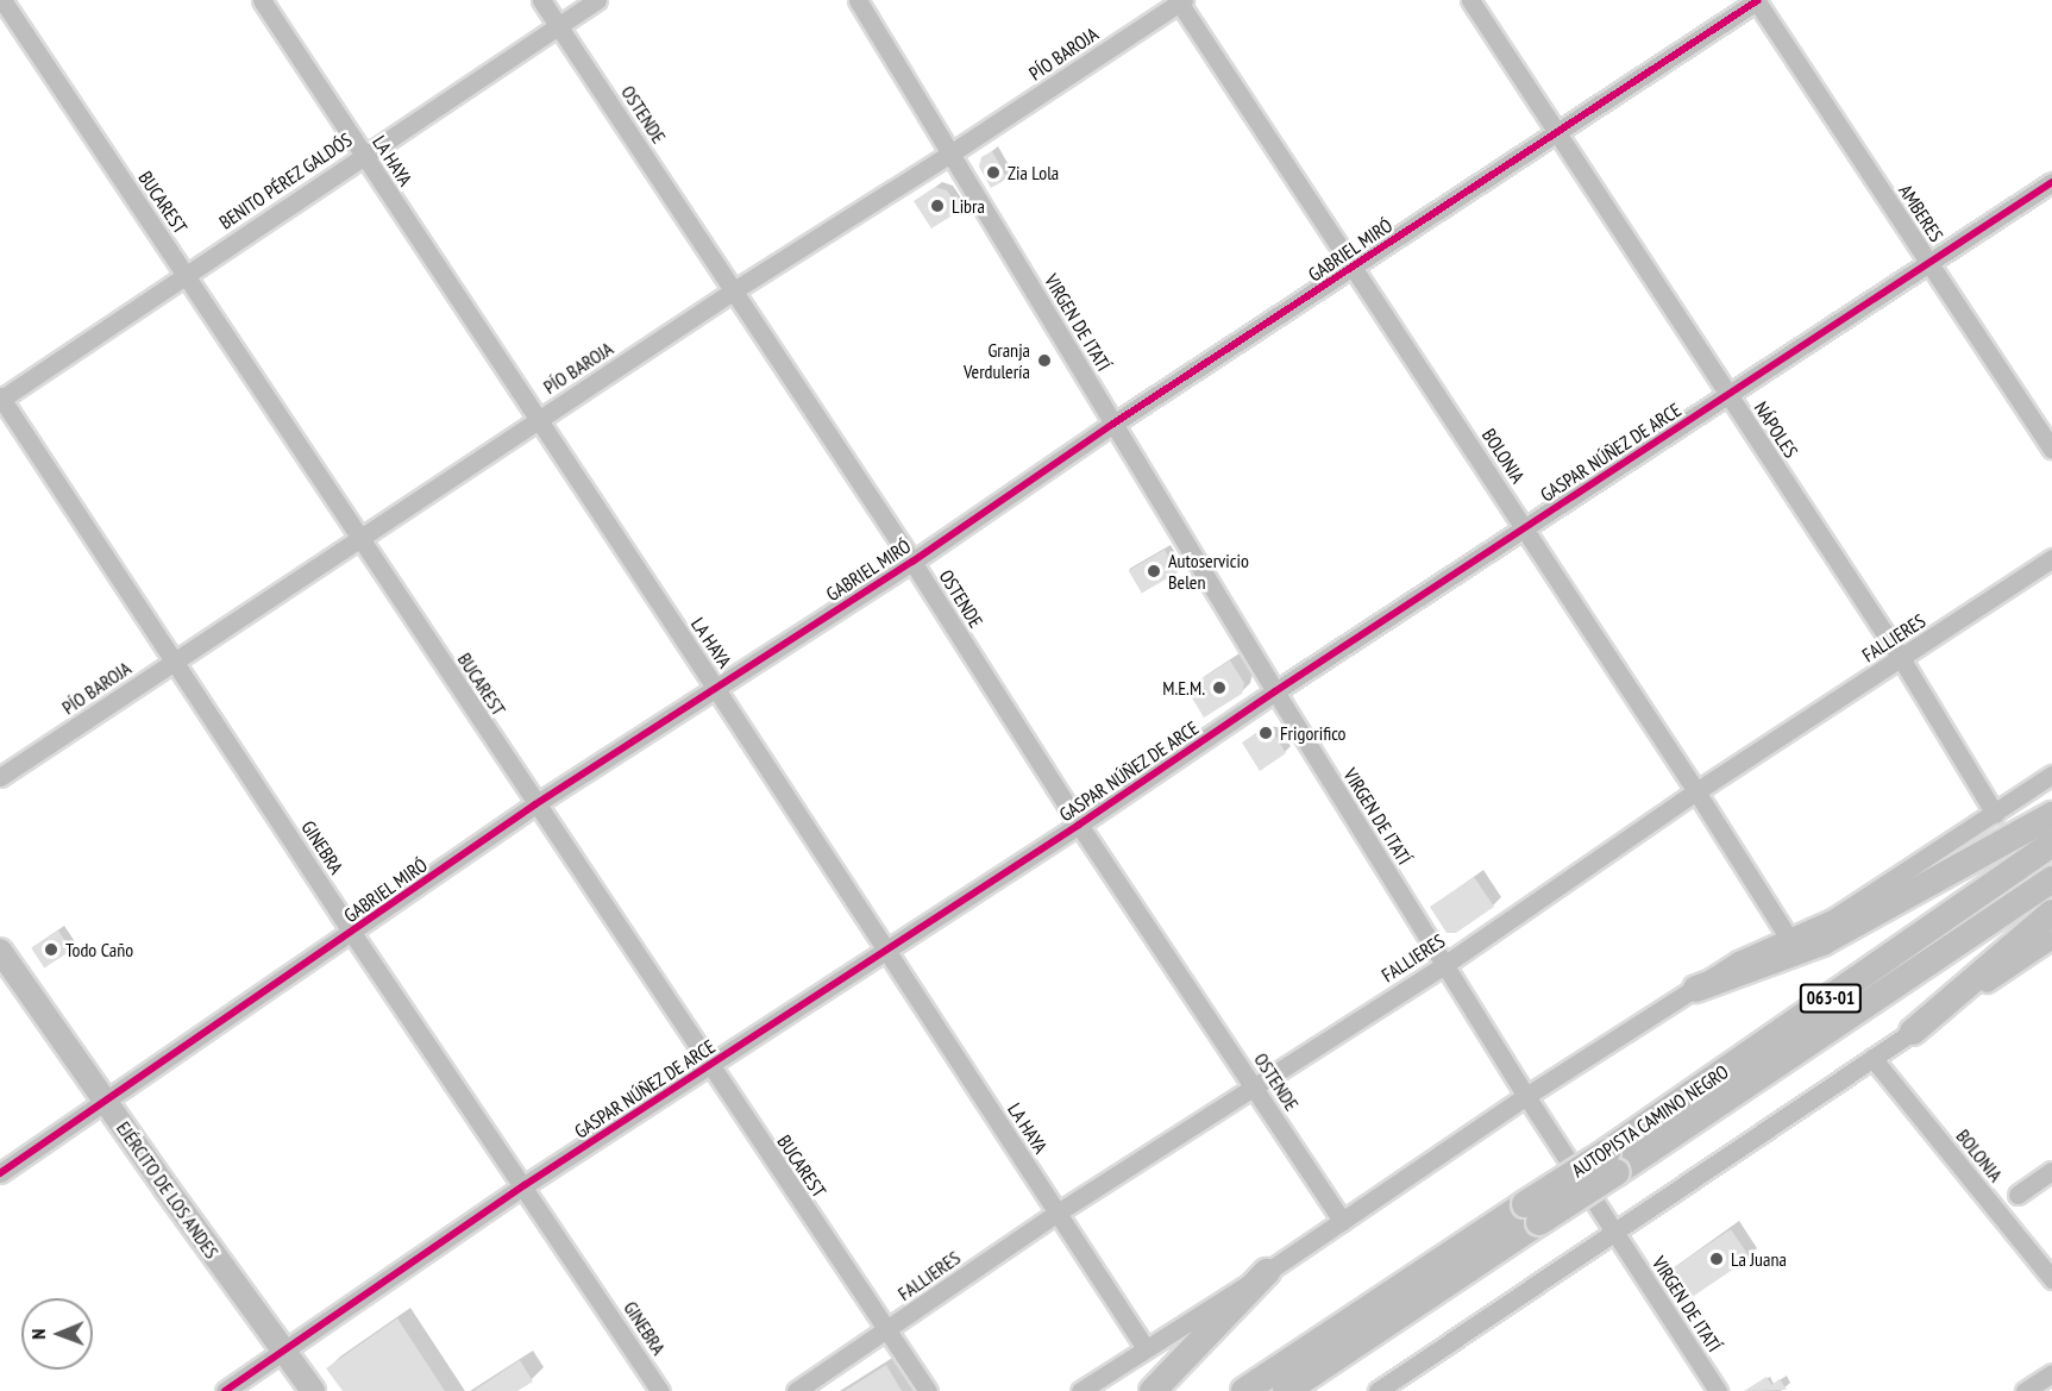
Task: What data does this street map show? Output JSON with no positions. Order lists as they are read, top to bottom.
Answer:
{
  "streets": {
    "highway": ["063-01", "AUTOPISTA CAMINO NEGRO"],
    "main road": ["EJÉRCITO DE LOS ANDES"],
    "street": [
      "PÍO BAROJA",
      "OSTENDE",
      "LA HAYA",
      "BENITO PÉREZ GALDÓS",
      "BUCAREST",
      "AMBERES",
      "GABRIEL MIRÓ",
      "VIRGEN DE ITATÍ",
      "NÁPOLES",
      "GASPAR NÚÑEZ DE ARCE",
      "BOLONIA",
      "FALLIERES",
      "GINEBRA"
    ]
  },
  "crossings": [
    ["PÍO BAROJA", "OSTENDE"],
    ["PÍO BAROJA", "LA HAYA"],
    ["PÍO BAROJA", "BUCAREST"],
    ["PÍO BAROJA", "VIRGEN DE ITATÍ"],
    ["PÍO BAROJA", "BOLONIA"],
    ["PÍO BAROJA", "GINEBRA"],
    ["OSTENDE", "BENITO PÉREZ GALDÓS"],
    ["OSTENDE", "GABRIEL MIRÓ"],
    ["OSTENDE", "GASPAR NÚÑEZ DE ARCE"],
    ["OSTENDE", "FALLIERES"],
    ["LA HAYA", "BENITO PÉREZ GALDÓS"],
    ["LA HAYA", "GABRIEL MIRÓ"],
    ["LA HAYA", "GASPAR NÚÑEZ DE ARCE"],
    ["LA HAYA", "FALLIERES"],
    ["BENITO PÉREZ GALDÓS", "BUCAREST"],
    ["BENITO PÉREZ GALDÓS", "GINEBRA"],
    ["BUCAREST", "GABRIEL MIRÓ"],
    ["BUCAREST", "GASPAR NÚÑEZ DE ARCE"],
    ["BUCAREST", "FALLIERES"],
    ["AMBERES", "GABRIEL MIRÓ"],
    ["AMBERES", "GASPAR NÚÑEZ DE ARCE"],
    ["GABRIEL MIRÓ", "VIRGEN DE ITATÍ"],
    ["GABRIEL MIRÓ", "NÁPOLES"],
    ["GABRIEL MIRÓ", "BOLONIA"],
    ["GABRIEL MIRÓ", "GINEBRA"],
    ["GABRIEL MIRÓ", "EJÉRCITO DE LOS ANDES"],
    ["VIRGEN DE ITATÍ", "GASPAR NÚÑEZ DE ARCE"],
    ["VIRGEN DE ITATÍ", "FALLIERES"],
    ["NÁPOLES", "GASPAR NÚÑEZ DE ARCE"],
    ["NÁPOLES", "FALLIERES"],
    ["GASPAR NÚÑEZ DE ARCE", "BOLONIA"],
    ["GASPAR NÚÑEZ DE ARCE", "GINEBRA"],
    ["GASPAR NÚÑEZ DE ARCE", "EJÉRCITO DE LOS ANDES"],
    ["BOLONIA", "FALLIERES"]
  ],
  "places": [
    "Zia Lola",
    "Libra",
    "Granja Verdulería",
    "Autoservicio Belen",
    "M.E.M.",
    "Frigorifico",
    "Todo Caño",
    "La Juana"
  ],
  "north": "left"
}
